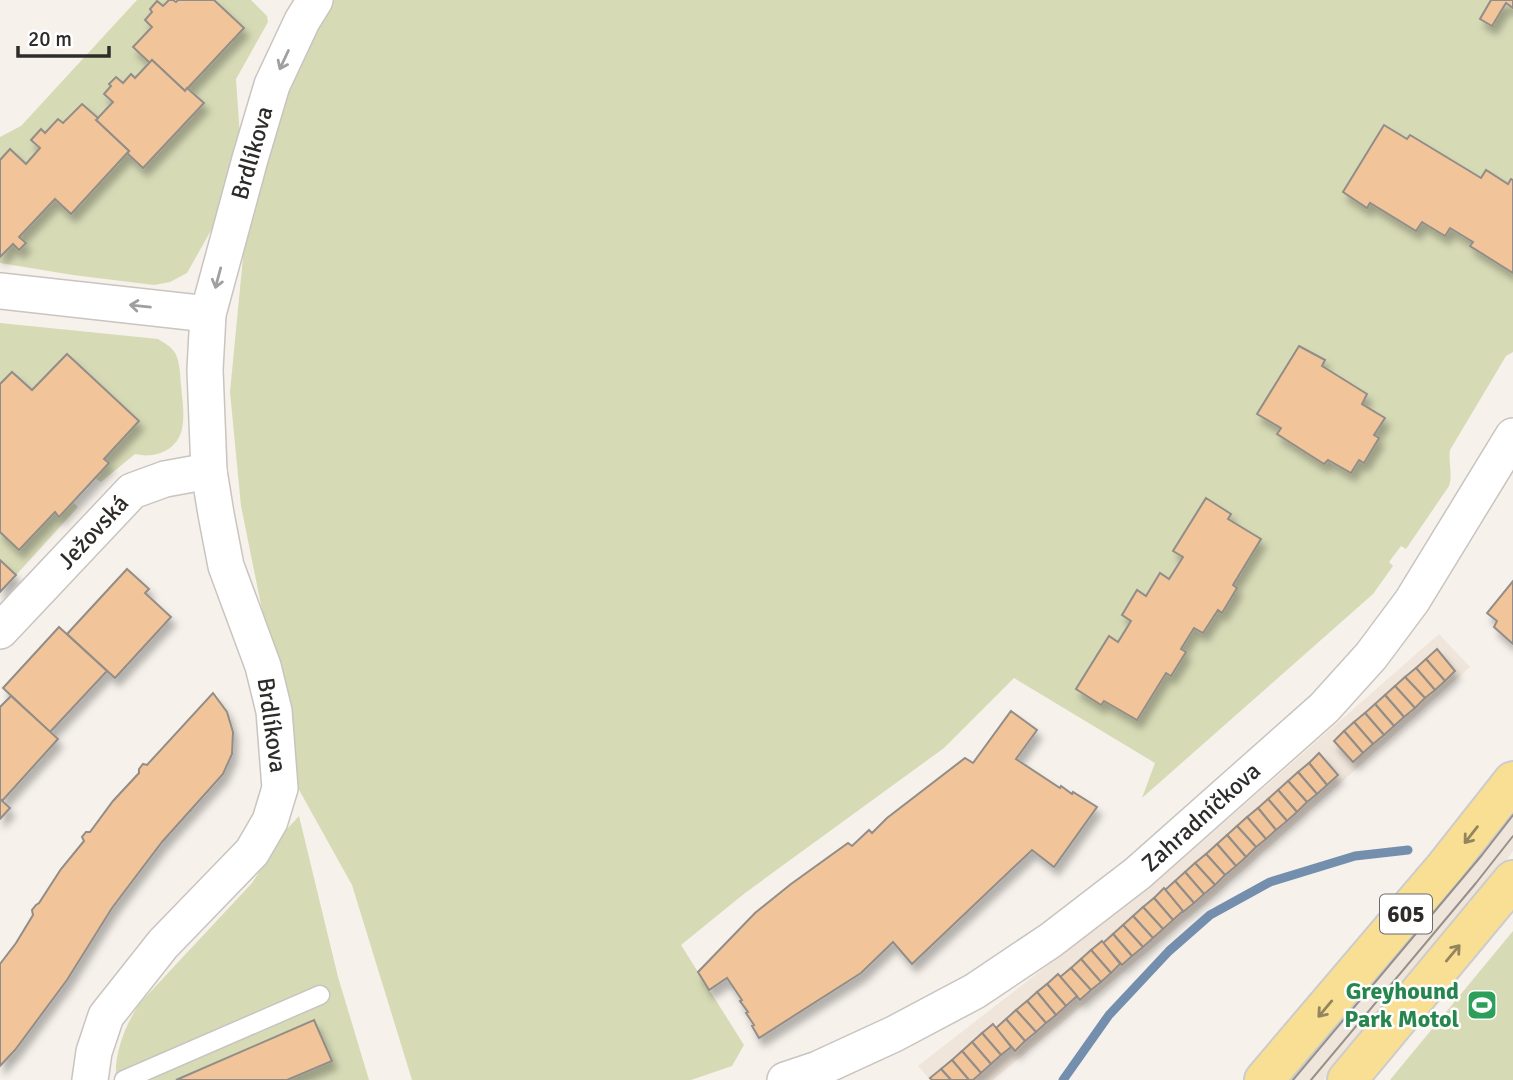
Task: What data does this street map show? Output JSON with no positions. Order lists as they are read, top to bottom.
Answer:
{
  "streets": {
    "main road": ["605"],
    "street": ["Brdlíkova", "Ježovská", "Zahradníčkova"]
  },
  "crossings": [
    ["Brdlíkova", "Ježovská"]
  ],
  "places": {
    "sports": ["Greyhound Park Motol"]
  },
  "scale_bar": "20 m"
}
